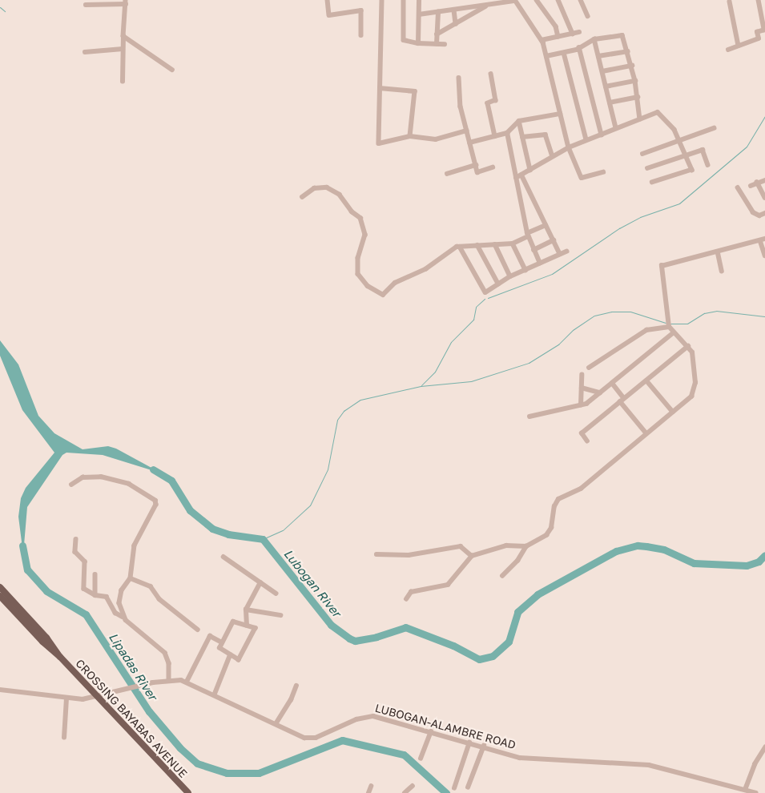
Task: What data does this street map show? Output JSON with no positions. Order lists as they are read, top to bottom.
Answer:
{
  "streets": {
    "main road": ["CROSSING BAYABAS AVENUE"],
    "street": ["LUBOGAN-ALAMBRE ROAD"]
  },
  "crossings": [
    ["CROSSING BAYABAS AVENUE", "LUBOGAN-ALAMBRE ROAD"]
  ],
  "water": ["Lubogan River", "Lipadas River"]
}
